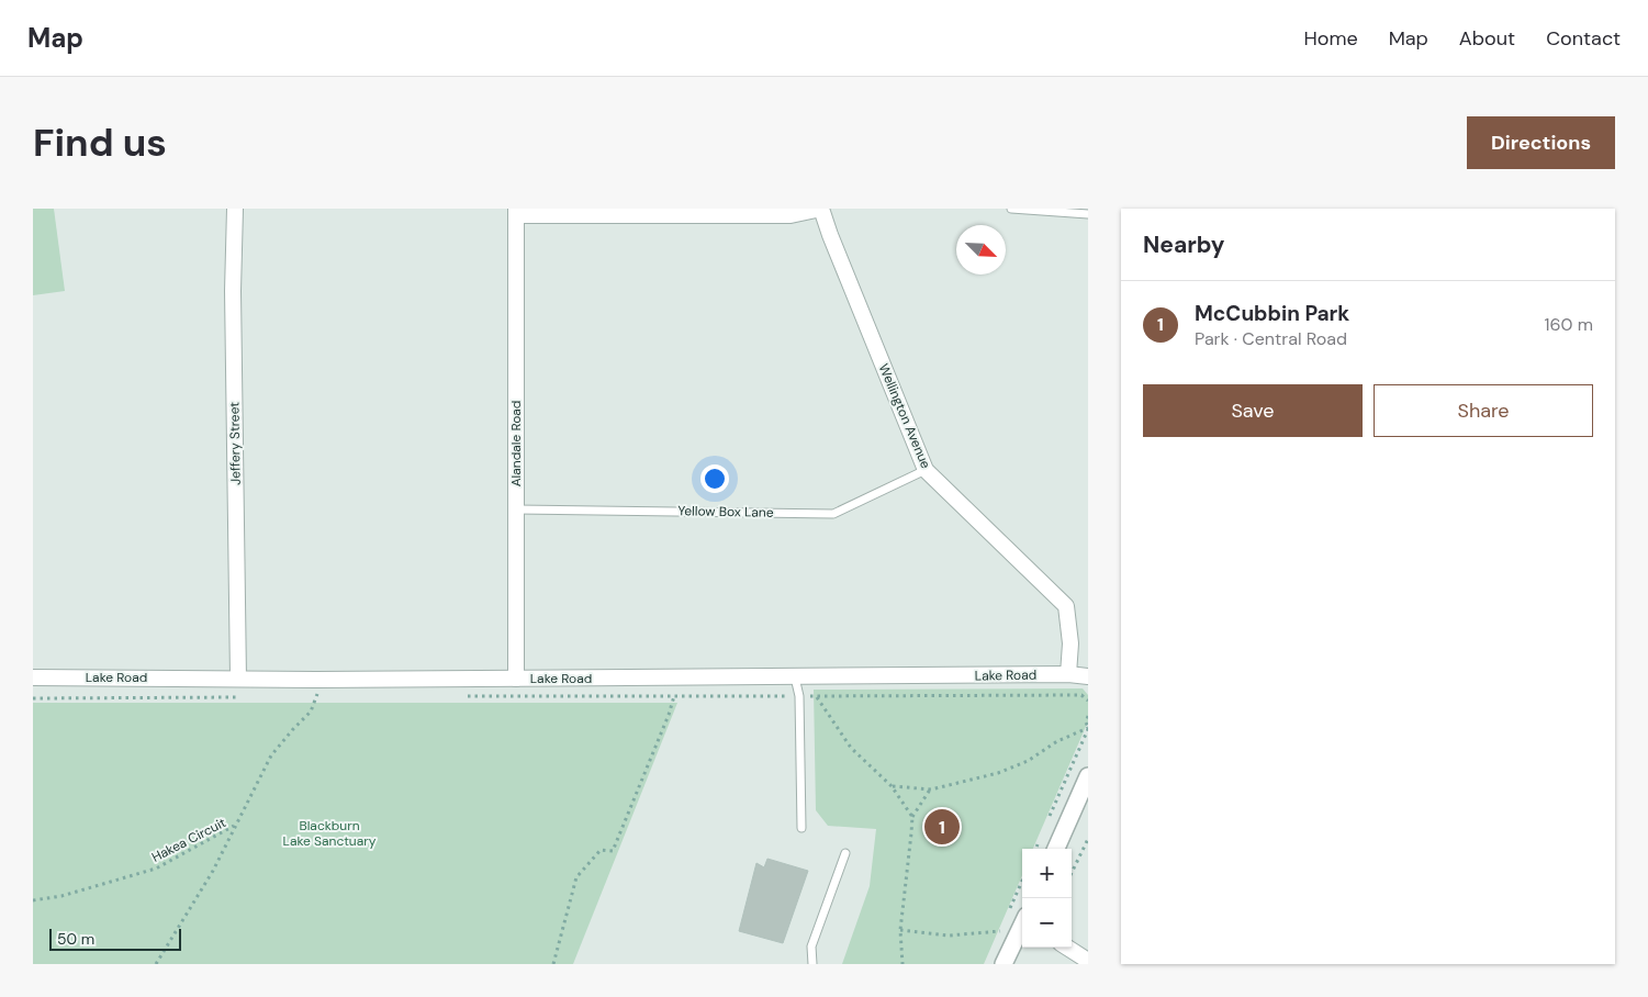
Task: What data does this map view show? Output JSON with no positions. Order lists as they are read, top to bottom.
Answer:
{
  "streets": {
    "street": [
      "Wellington Avenue",
      "Jeffery Street",
      "Alandale Road",
      "Lake Road"
    ],
    "lane": ["Yellow Box Lane"],
    "path": ["Hakea Circuit"]
  },
  "crossings": [
    ["Wellington Avenue", "Yellow Box Lane"],
    ["Wellington Avenue", "Lake Road"],
    ["Jeffery Street", "Lake Road"],
    ["Alandale Road", "Yellow Box Lane"],
    ["Alandale Road", "Lake Road"]
  ],
  "parks": ["Blackburn Lake Sanctuary"],
  "scale_bar": "50 m",
  "north": "bottom right",
  "page": {
    "header": "Map",
    "nav": [
      "Home",
      "Map",
      "About",
      "Contact"
    ],
    "buttons": [
      "Directions",
      ["Save", "Share"]
    ],
    "title": "Find us",
    "heading": "Nearby",
    "list": [
      {
        "mark": "1",
        "name": "McCubbin Park",
        "note": "Park · Central Road",
        "value": "160 m"
      }
    ],
    "pins": "1",
    "map_buttons": ["+", "−"],
    "scale": "50 m"
  }
}
